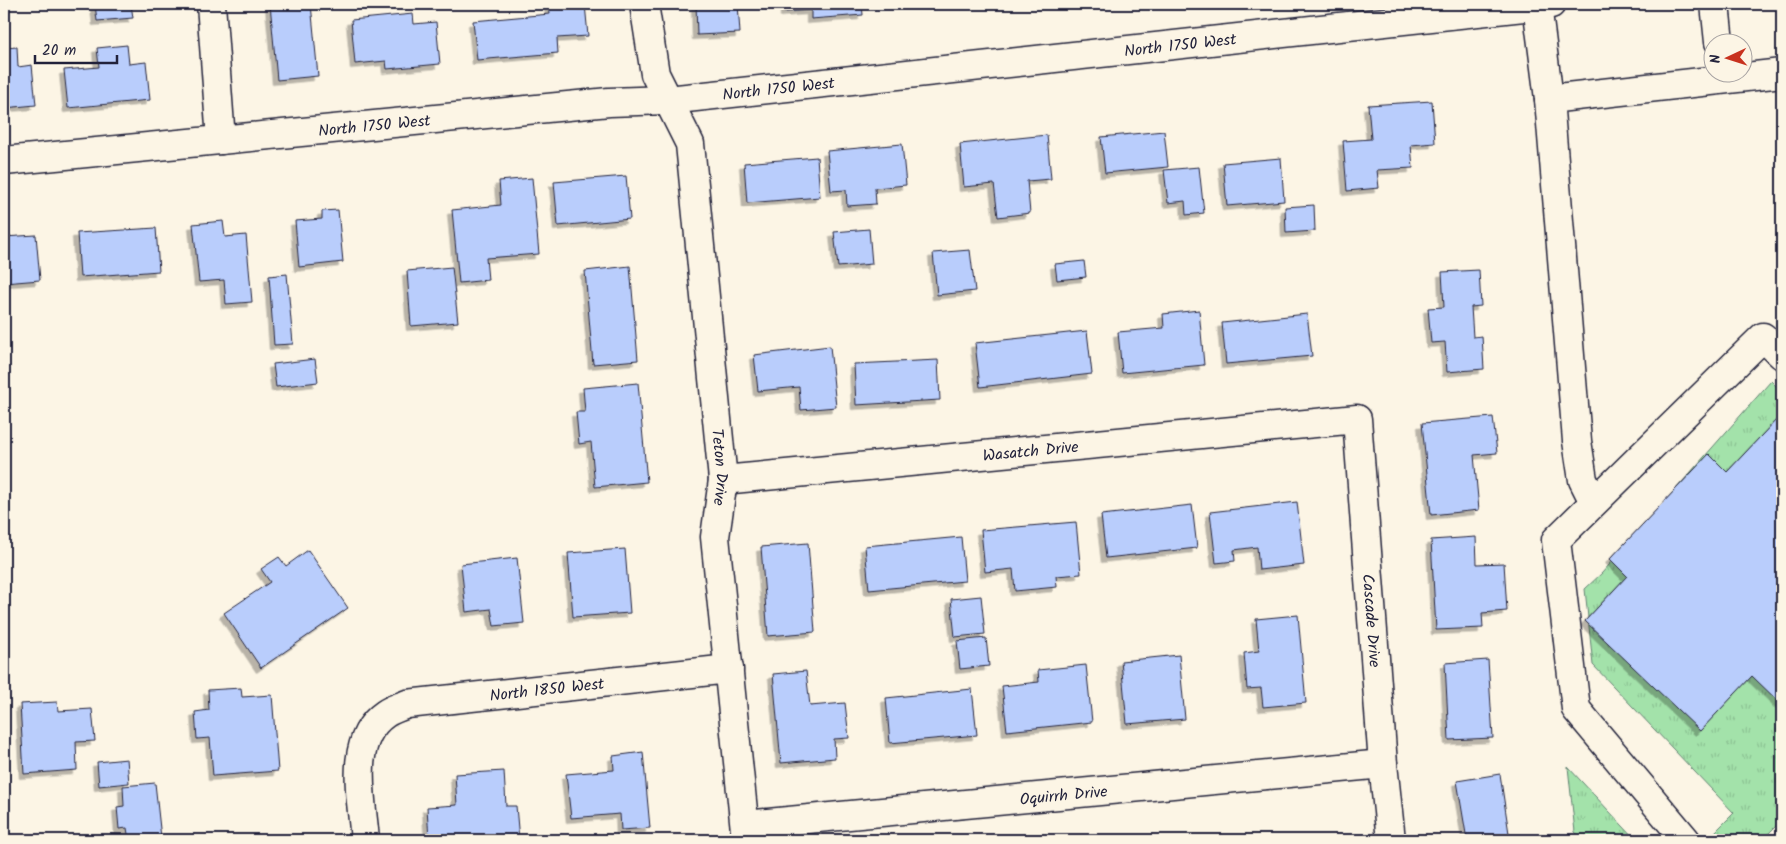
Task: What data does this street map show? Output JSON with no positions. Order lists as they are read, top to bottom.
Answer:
{
  "streets": {
    "street": [
      "North 1750 West",
      "Wasatch Drive",
      "Teton Drive",
      "Cascade Drive",
      "North 1850 West",
      "Oquirrh Drive"
    ]
  },
  "crossings": [
    ["North 1750 West", "Teton Drive"],
    ["Wasatch Drive", "Teton Drive"],
    ["Wasatch Drive", "Cascade Drive"],
    ["Teton Drive", "North 1850 West"],
    ["Teton Drive", "Oquirrh Drive"],
    ["Cascade Drive", "Oquirrh Drive"]
  ],
  "scale_bar": "20 m",
  "north": "left"
}
